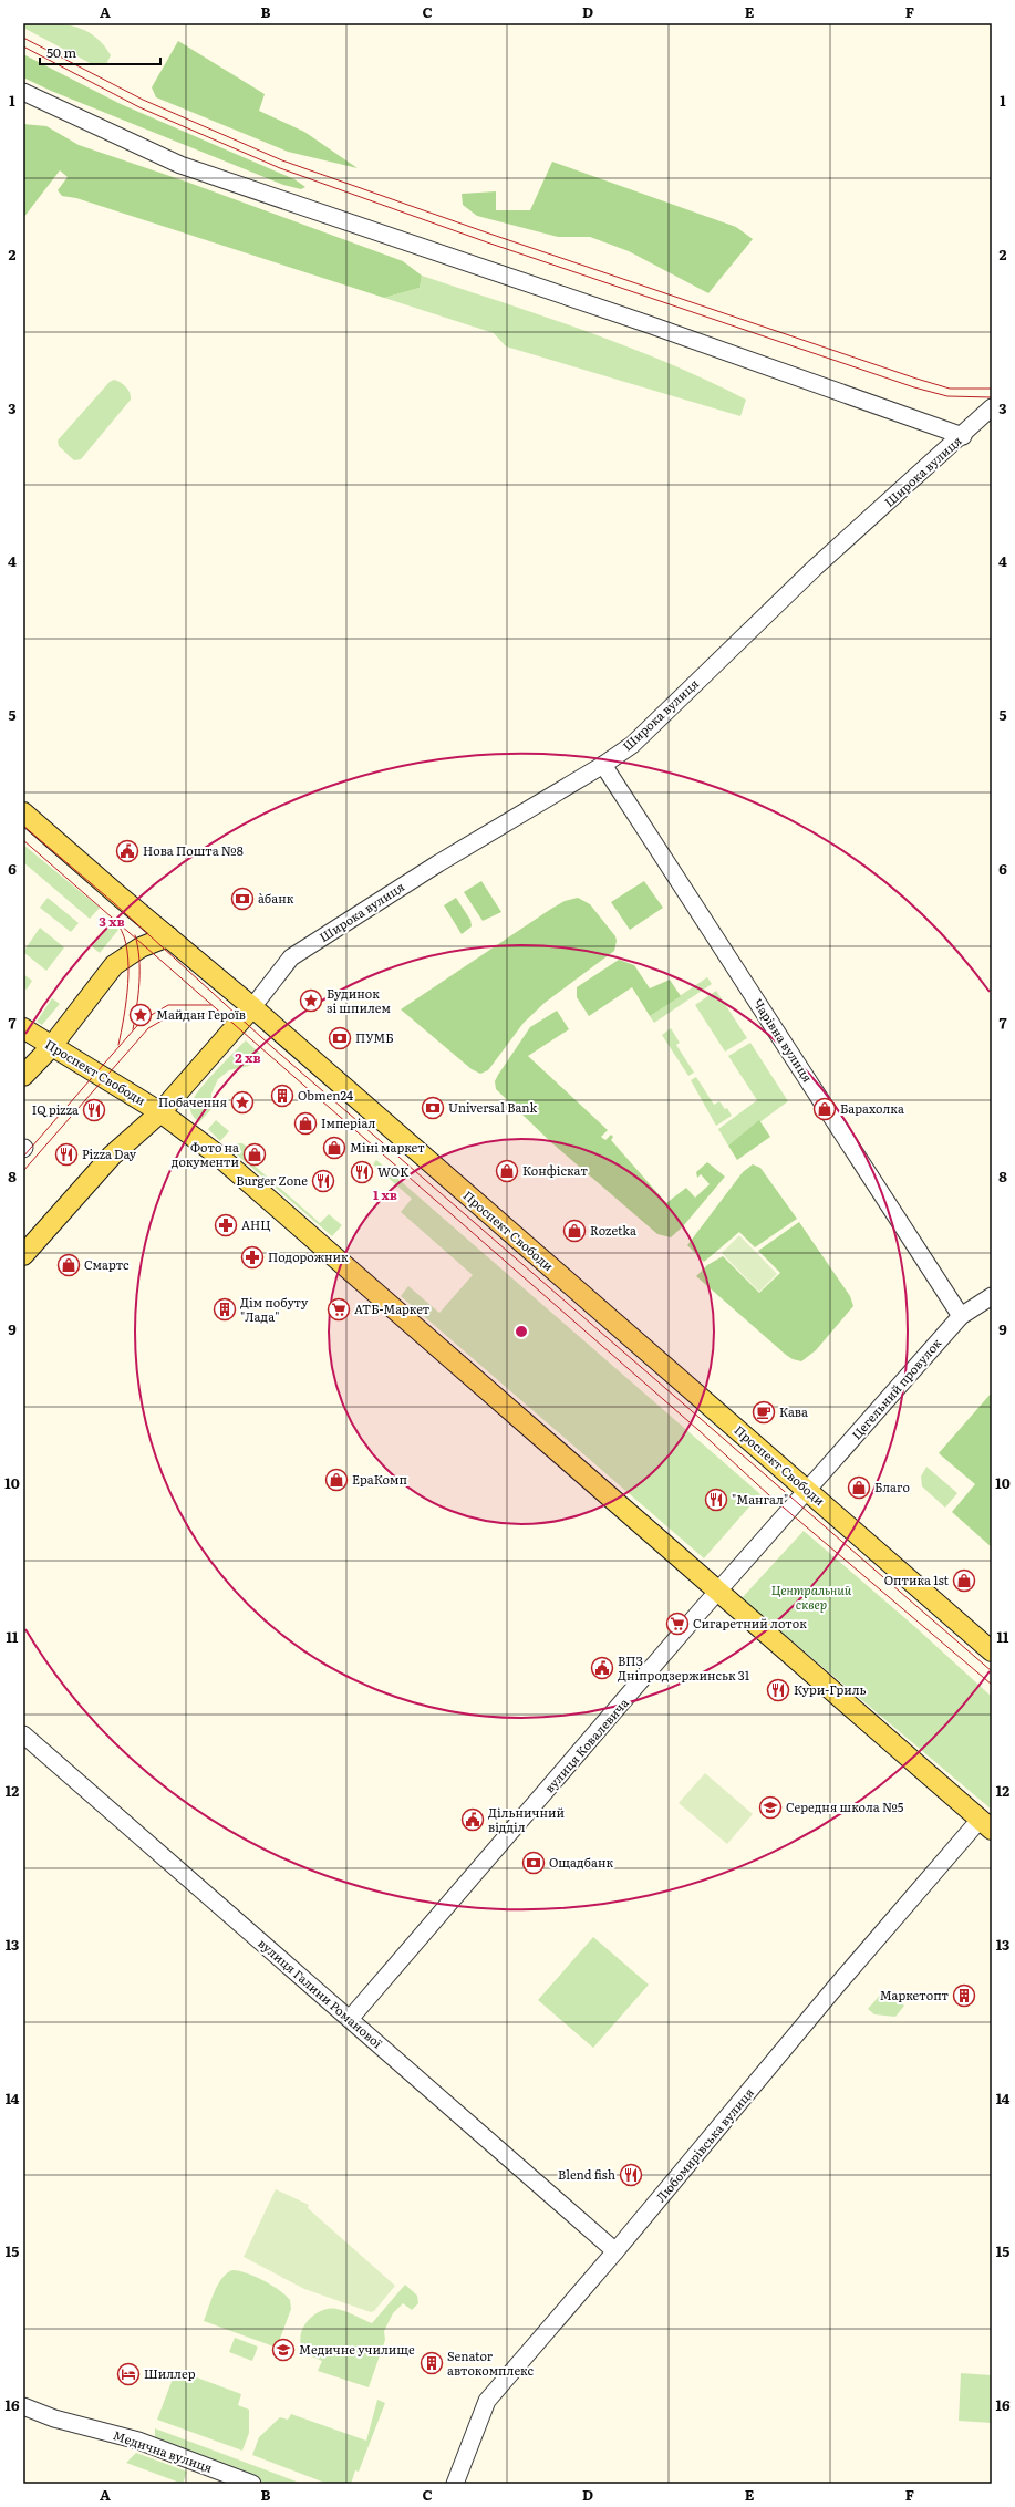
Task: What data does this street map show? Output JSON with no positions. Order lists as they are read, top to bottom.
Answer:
{
  "streets": {
    "main road": ["Проспект Свободи"],
    "street": [
      "Широка вулиця",
      "Чарівна вулиця",
      "Цегельний провулок",
      "вулиця Ковалевича",
      "вулиця Галини Романової",
      "Любомирівська вулиця",
      "Медична вулиця"
    ]
  },
  "crossings": [
    ["Широка вулиця", "Чарівна вулиця"],
    ["Широка вулиця", "Проспект Свободи"],
    ["Чарівна вулиця", "Цегельний провулок"],
    ["Проспект Свободи", "Цегельний провулок"],
    ["Проспект Свободи", "вулиця Ковалевича"],
    ["Проспект Свободи", "Любомирівська вулиця"],
    ["Цегельний провулок", "вулиця Ковалевича"],
    ["вулиця Ковалевича", "вулиця Галини Романової"],
    ["вулиця Галини Романової", "Любомирівська вулиця"]
  ],
  "parks": ["Центральний сквер"],
  "places": {
    "public building": ["Нова Пошта №8", "ВПЗ Дніпродзержинськ 31", "Дільничний відділ"],
    "bank": [
      "а̀банк",
      "ПУМБ",
      "Universal Bank",
      "Ощадбанк"
    ],
    "place": ["Будинок зі шпилем", "Майдан Героїв", "Побачення"],
    "building": [
      "Obmen24",
      "Дім побуту \"Лада\"",
      "Маркетопт",
      "Senator автокомплекс"
    ],
    "shop": [
      "Барахолка",
      "Імперіал",
      "Міні маркет",
      "Фото на документи",
      "Конфіскат",
      "Rozetka",
      "Смартс",
      "ЕраКомп",
      "Благо",
      "Оптика 1st"
    ],
    "restaurant": [
      "IQ pizza",
      "Pizza Day",
      "WOK",
      "Burger Zone",
      "\"Мангал\"",
      "Кури-Гриль",
      "Blend fish"
    ],
    "pharmacy": ["АНЦ", "Подорожник"],
    "supermarket": ["АТБ-Маркет", "Сигаретний лоток"],
    "cafe": ["Кава"],
    "school or university": ["Середня школа №5", "Медичне училище"],
    "hotel": ["Шиллер"]
  },
  "scale_bar": "50 m",
  "grid": {
    "columns": [
      "A",
      "B",
      "C",
      "D",
      "E",
      "F"
    ],
    "rows": [
      "1",
      "2",
      "3",
      "4",
      "5",
      "6",
      "7",
      "8",
      "9",
      "10",
      "11",
      "12",
      "13",
      "14",
      "15",
      "16"
    ]
  },
  "rings": ["3 хв", "2 хв", "1 хв"]
}
